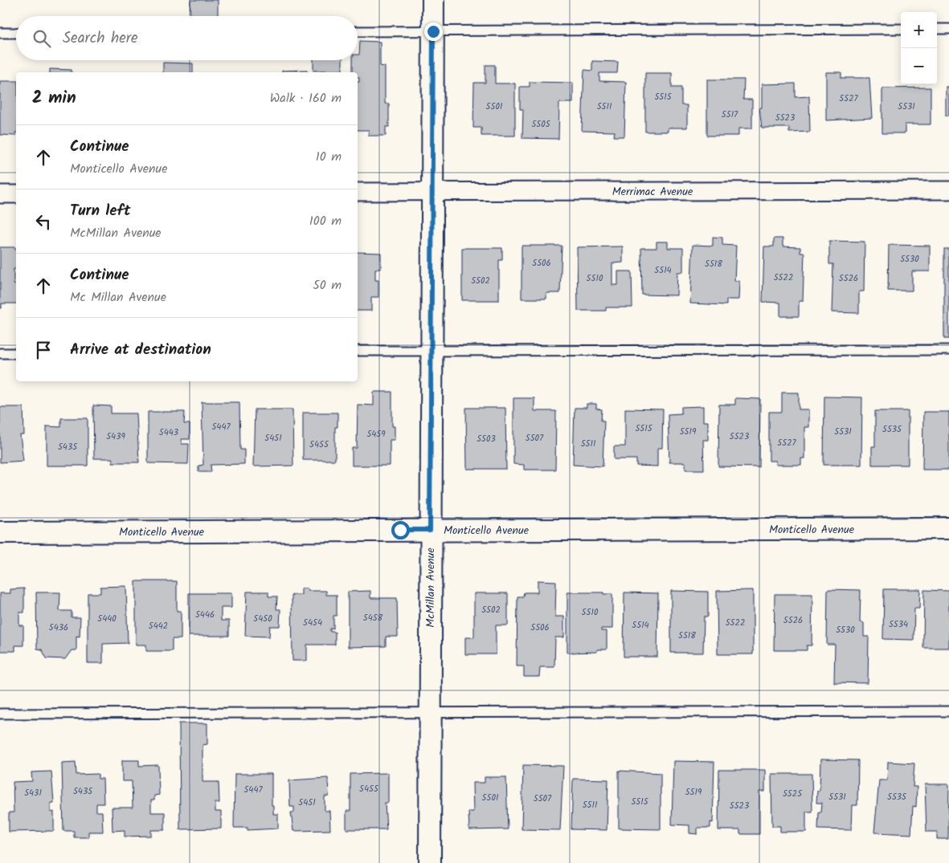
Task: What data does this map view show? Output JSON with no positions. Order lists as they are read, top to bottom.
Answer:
{
  "streets": {
    "street": ["Merrimac Avenue", "Monticello Avenue", "McMillan Avenue"]
  },
  "crossings": [
    ["Merrimac Avenue", "McMillan Avenue"],
    ["Monticello Avenue", "McMillan Avenue"]
  ],
  "house_numbers": [
    "5515",
    "5527",
    "5501",
    "5511",
    "5531",
    "5517",
    "5523",
    "5505",
    "5530",
    "5506",
    "5518",
    "5514",
    "5522",
    "5510",
    "5526",
    "5502",
    "5447",
    "5515",
    "5535",
    "5519",
    "5531",
    "5443",
    "5459",
    "5439",
    "5523",
    "5451",
    "5507",
    "5503",
    "5527",
    "5511",
    "5455",
    "5435",
    "5502",
    "5510",
    "5446",
    "5458",
    "5440",
    "5450",
    "5526",
    "5454",
    "5522",
    "5534",
    "5514",
    "5442",
    "5436",
    "5506",
    "5530",
    "5518",
    "5455",
    "5447",
    "5435",
    "5519",
    "5431",
    "5525",
    "5531",
    "5535",
    "5501",
    "5507",
    "5515",
    "5451",
    "5511",
    "5523"
  ],
  "page": {
    "map_buttons": ["+", "−"],
    "search": "Search here",
    "heading": ["2 min", "Walk · 160 m"],
    "list": [
      ["Continue", "Monticello Avenue", "10 m"],
      ["Turn left", "McMillan Avenue", "100 m"],
      ["Continue", "Mc Millan Avenue", "50 m"],
      "Arrive at destination"
    ]
  }
}
